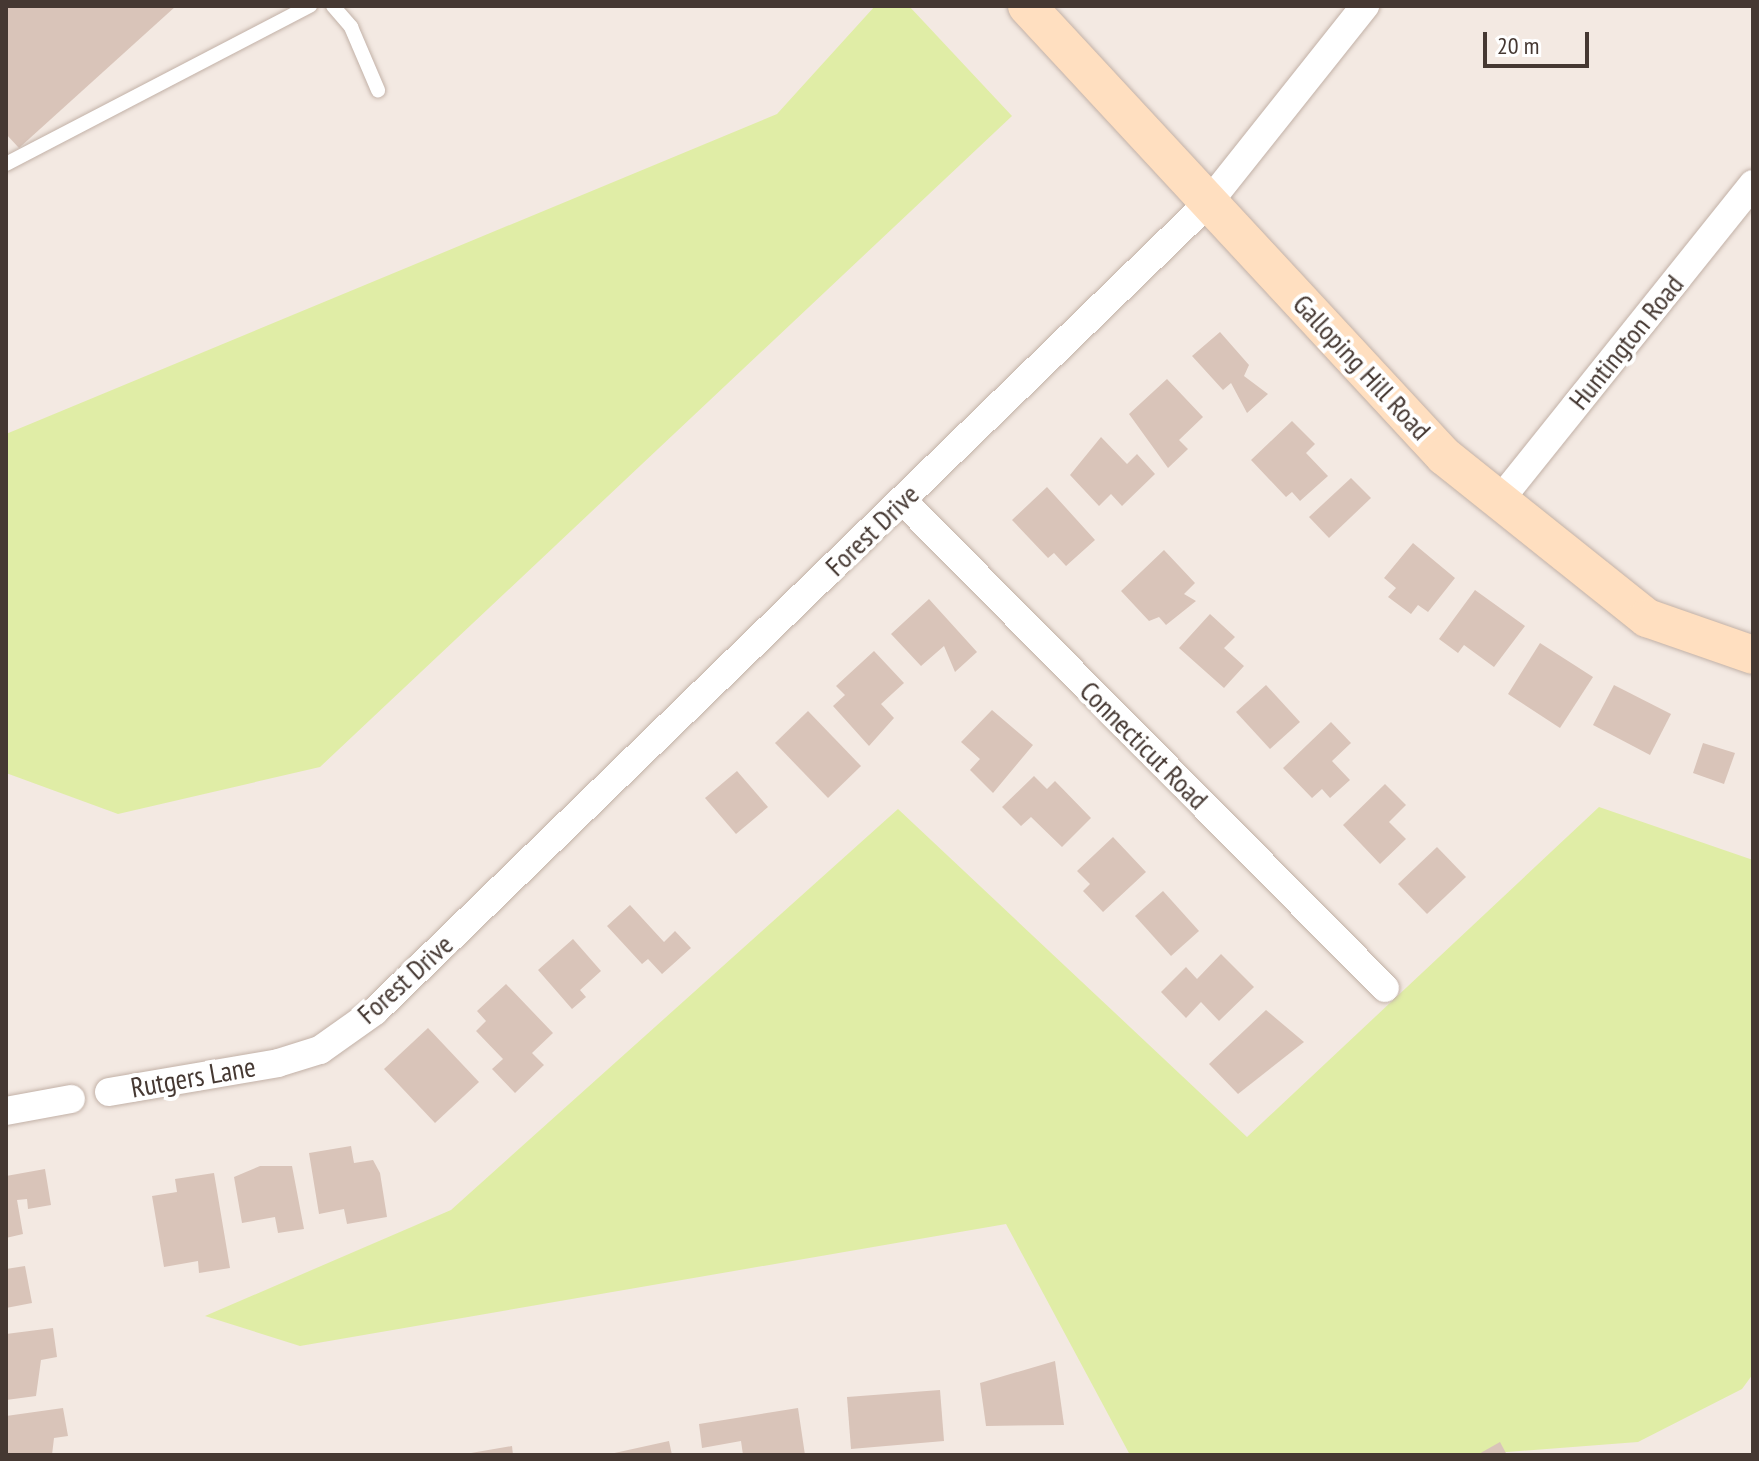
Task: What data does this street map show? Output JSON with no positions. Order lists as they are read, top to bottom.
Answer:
{
  "streets": {
    "main road": ["Galloping Hill Road"],
    "street": [
      "Huntington Road",
      "Forest Drive",
      "Connecticut Road",
      "Rutgers Lane"
    ]
  },
  "crossings": [
    ["Huntington Road", "Galloping Hill Road"],
    ["Galloping Hill Road", "Forest Drive"],
    ["Forest Drive", "Connecticut Road"],
    ["Forest Drive", "Rutgers Lane"]
  ],
  "scale_bar": "20 m"
}
